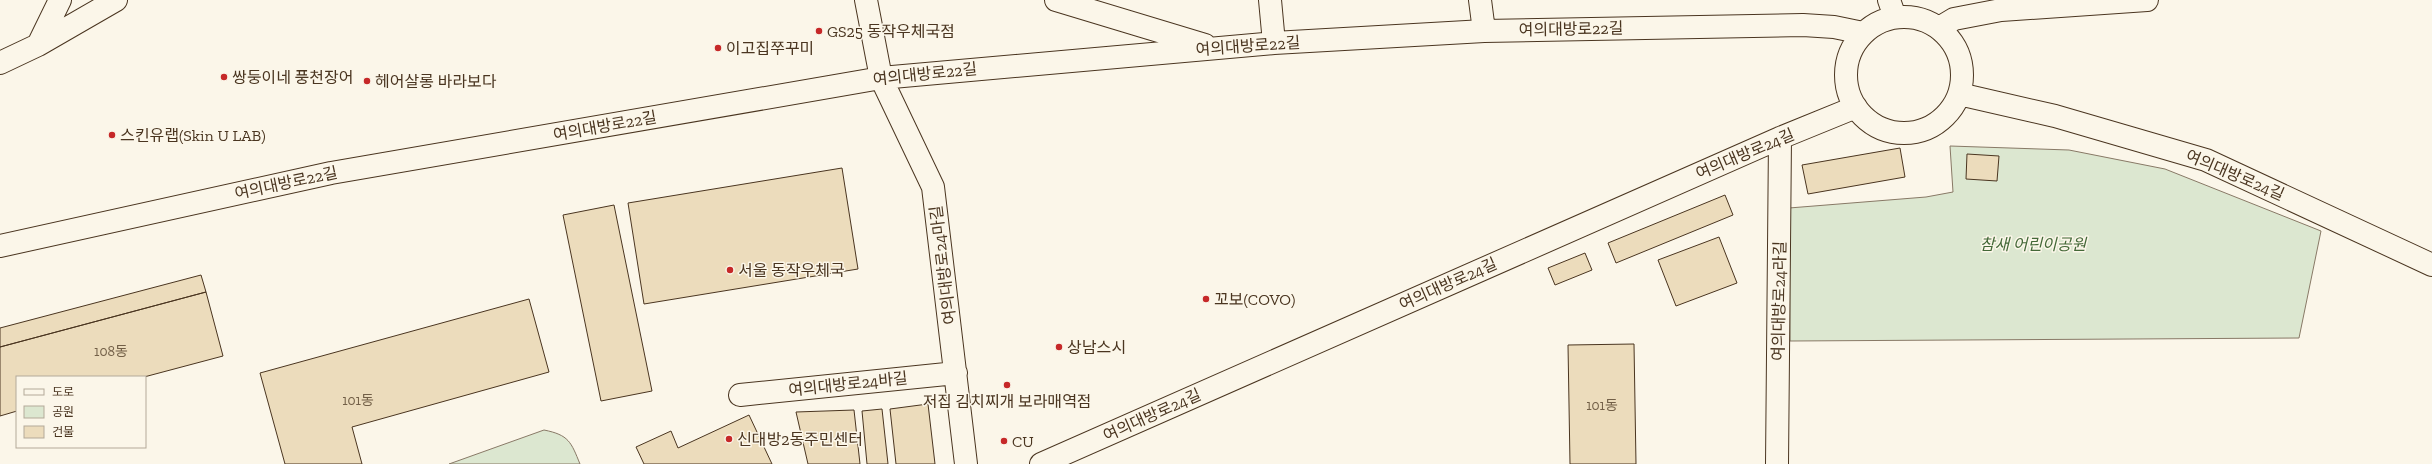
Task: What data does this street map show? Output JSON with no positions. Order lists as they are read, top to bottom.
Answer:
{
  "streets": {
    "street": [
      "여의대방로22길",
      "여의대방로24길",
      "여의대방로24마길",
      "여의대방로24라길",
      "여의대방로24바길"
    ]
  },
  "crossings": [
    ["여의대방로22길", "여의대방로24길"],
    ["여의대방로22길", "여의대방로24마길"],
    ["여의대방로24길", "여의대방로24라길"],
    ["여의대방로24마길", "여의대방로24바길"]
  ],
  "parks": ["참새 어린이공원"],
  "places": [
    "GS25 동작우체국점",
    "이고집쭈꾸미",
    "쌍둥이네 풍천장어",
    "헤어살롱 바라보다",
    "스킨유랩(Skin U LAB)",
    "서울 동작우체국",
    "꼬보(COVO)",
    "상남스시",
    "저집 김치찌개 보라매역점",
    "신대방2동주민센터",
    "CU"
  ],
  "house_numbers": ["108동", "101동", "101동"],
  "legend": ["도로", "공원", "건물"]
}
